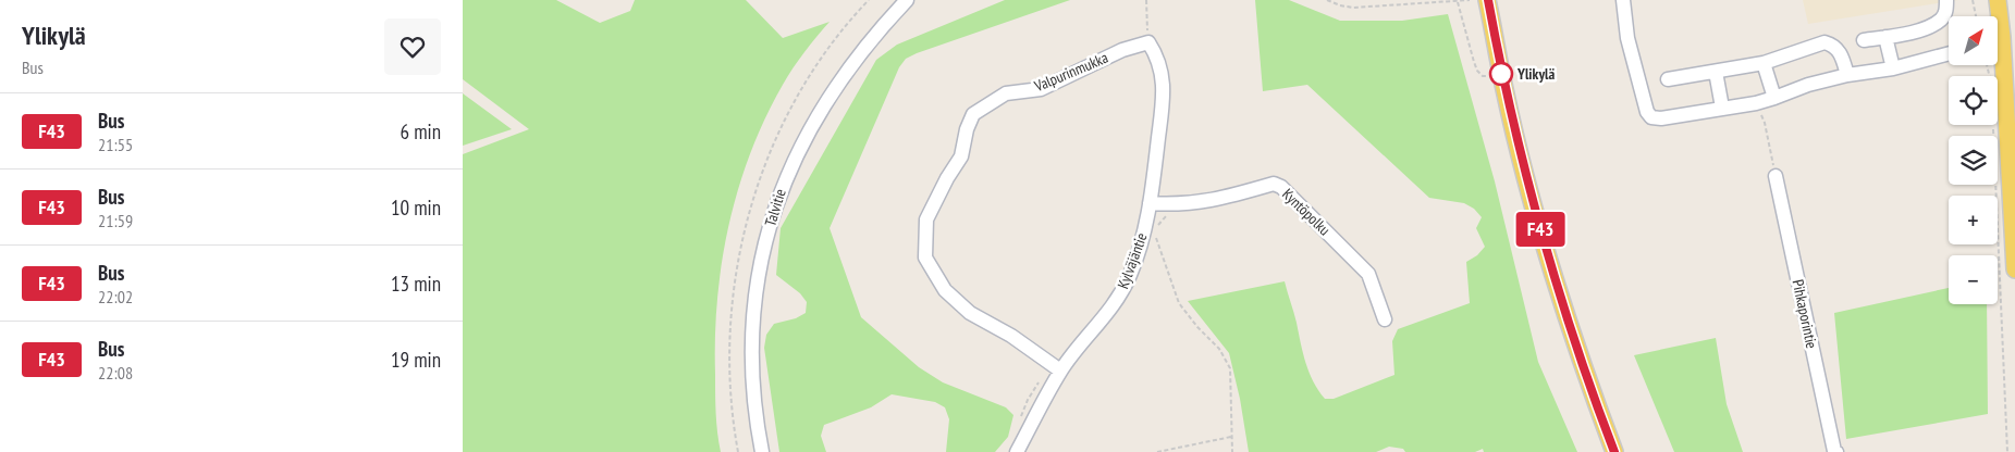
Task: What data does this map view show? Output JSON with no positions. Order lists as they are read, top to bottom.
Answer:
{
  "streets": {
    "street": [
      "Valpurinmukka",
      "Talvitie",
      "Kyntöpolku",
      "Kylväjäntie",
      "Pihkaporintie"
    ]
  },
  "crossings": [
    ["Valpurinmukka", "Kylväjäntie"],
    ["Kyntöpolku", "Kylväjäntie"]
  ],
  "places": ["Ylikylä"],
  "lines": ["bus line F43"],
  "north": "top right",
  "page": {
    "heading": ["Ylikylä", "Bus"],
    "on_map": "F43",
    "map_buttons": ["+", "−"],
    "list": [
      {
        "mark": "F43",
        "name": "Bus",
        "note": "21:55",
        "value": "6 min"
      },
      {
        "mark": "F43",
        "name": "Bus",
        "note": "21:59",
        "value": "10 min"
      },
      {
        "mark": "F43",
        "name": "Bus",
        "note": "22:02",
        "value": "13 min"
      },
      {
        "mark": "F43",
        "name": "Bus",
        "note": "22:08",
        "value": "19 min"
      }
    ]
  }
}
